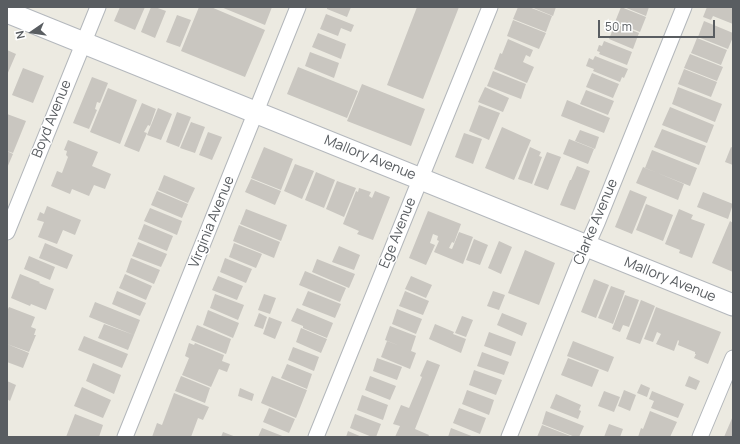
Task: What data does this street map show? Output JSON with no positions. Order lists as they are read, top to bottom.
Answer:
{
  "streets": {
    "street": [
      "Boyd Avenue",
      "Mallory Avenue",
      "Virginia Avenue",
      "Clarke Avenue",
      "Ege Avenue"
    ]
  },
  "crossings": [
    ["Boyd Avenue", "Mallory Avenue"],
    ["Mallory Avenue", "Virginia Avenue"],
    ["Mallory Avenue", "Clarke Avenue"],
    ["Mallory Avenue", "Ege Avenue"]
  ],
  "scale_bar": "50 m",
  "north": "left"
}
